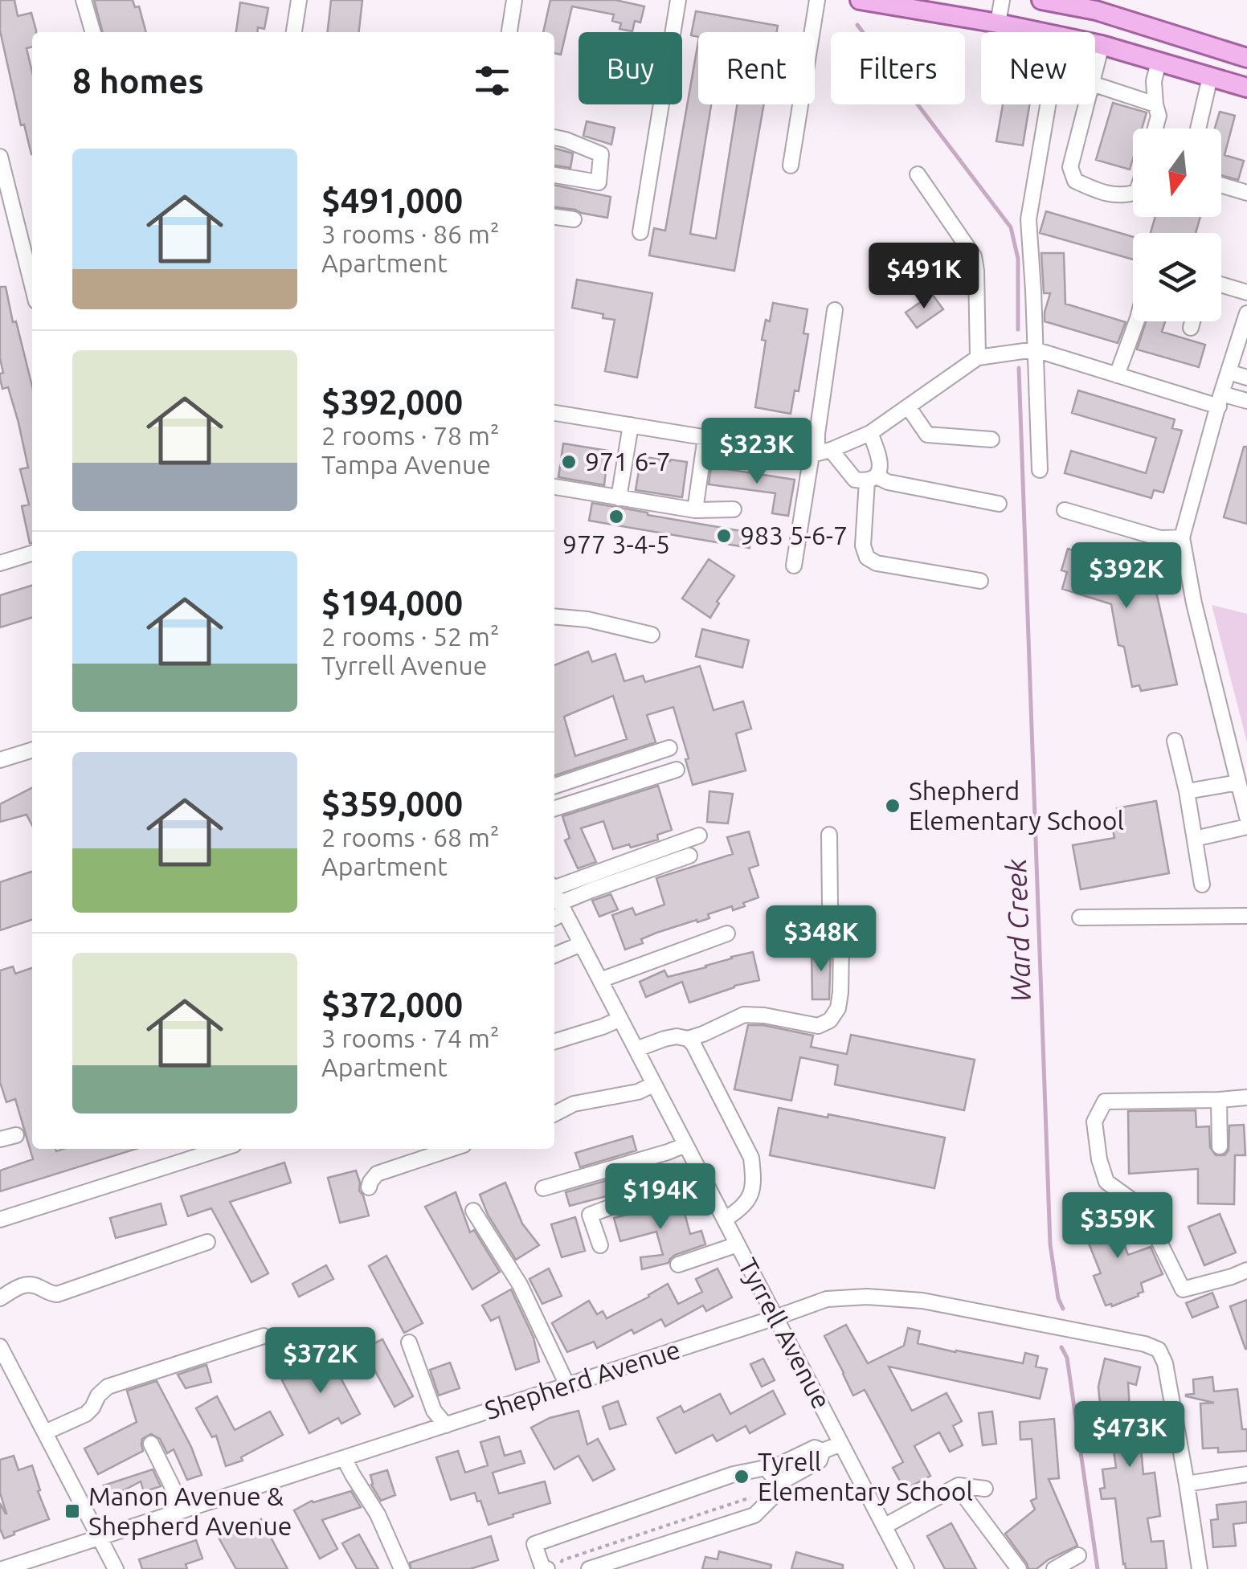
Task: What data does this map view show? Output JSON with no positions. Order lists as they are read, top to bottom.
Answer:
{
  "streets": {
    "street": ["Tyrrell Avenue", "Shepherd Avenue"]
  },
  "crossings": [
    ["Tyrrell Avenue", "Shepherd Avenue"]
  ],
  "water": ["Ward Creek"],
  "places": {
    "other": [
      "971 6-7",
      "977 3-4-5",
      "983 5-6-7",
      "Shepherd Elementary School",
      "Tyrell Elementary School"
    ],
    "transit": ["Manon Avenue & Shepherd Avenue"]
  },
  "north": "bottom",
  "page": {
    "chip": [
      "Buy",
      "Rent",
      "Filters",
      "New"
    ],
    "heading": "8 homes",
    "list": [
      {
        "name": "$491,000",
        "note": "3 rooms · 86 m² · Apartment"
      },
      {
        "name": "$392,000",
        "note": "2 rooms · 78 m² · Tampa Avenue"
      },
      {
        "name": "$194,000",
        "note": "2 rooms · 52 m² · Tyrrell Avenue"
      },
      {
        "name": "$359,000",
        "note": "2 rooms · 68 m² · Apartment"
      },
      {
        "name": "$372,000",
        "note": "3 rooms · 74 m² · Apartment"
      }
    ],
    "price": [
      "$491K",
      "$323K",
      "$392K",
      "$348K",
      "$194K",
      "$359K",
      "$372K",
      "$473K"
    ]
  }
}
